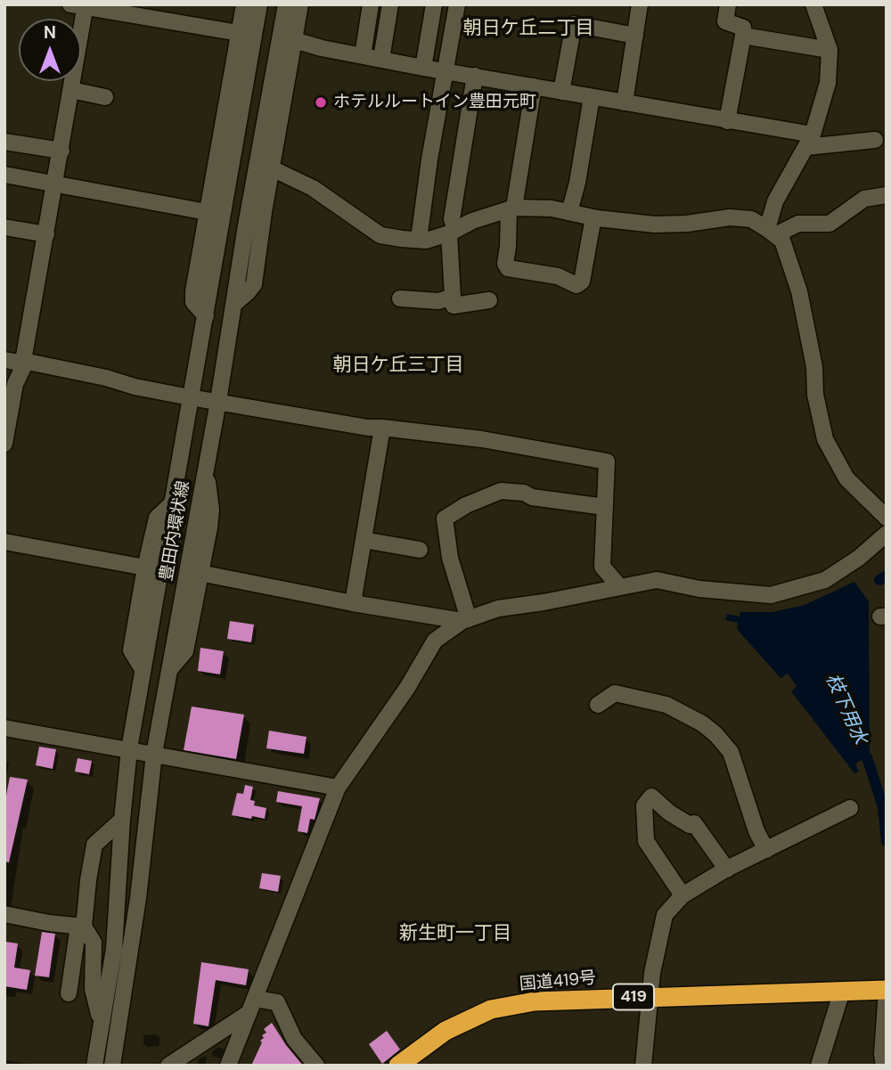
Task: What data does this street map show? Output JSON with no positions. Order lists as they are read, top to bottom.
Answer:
{
  "streets": {
    "highway": ["国道419号", "419"],
    "street": ["豊田内環状線"]
  },
  "districts": ["朝日ケ丘二丁目", "朝日ケ丘三丁目", "新生町一丁目"],
  "water": ["枝下用水"],
  "places": ["ホテルルートイン豊田元町"],
  "north": "top"
}
